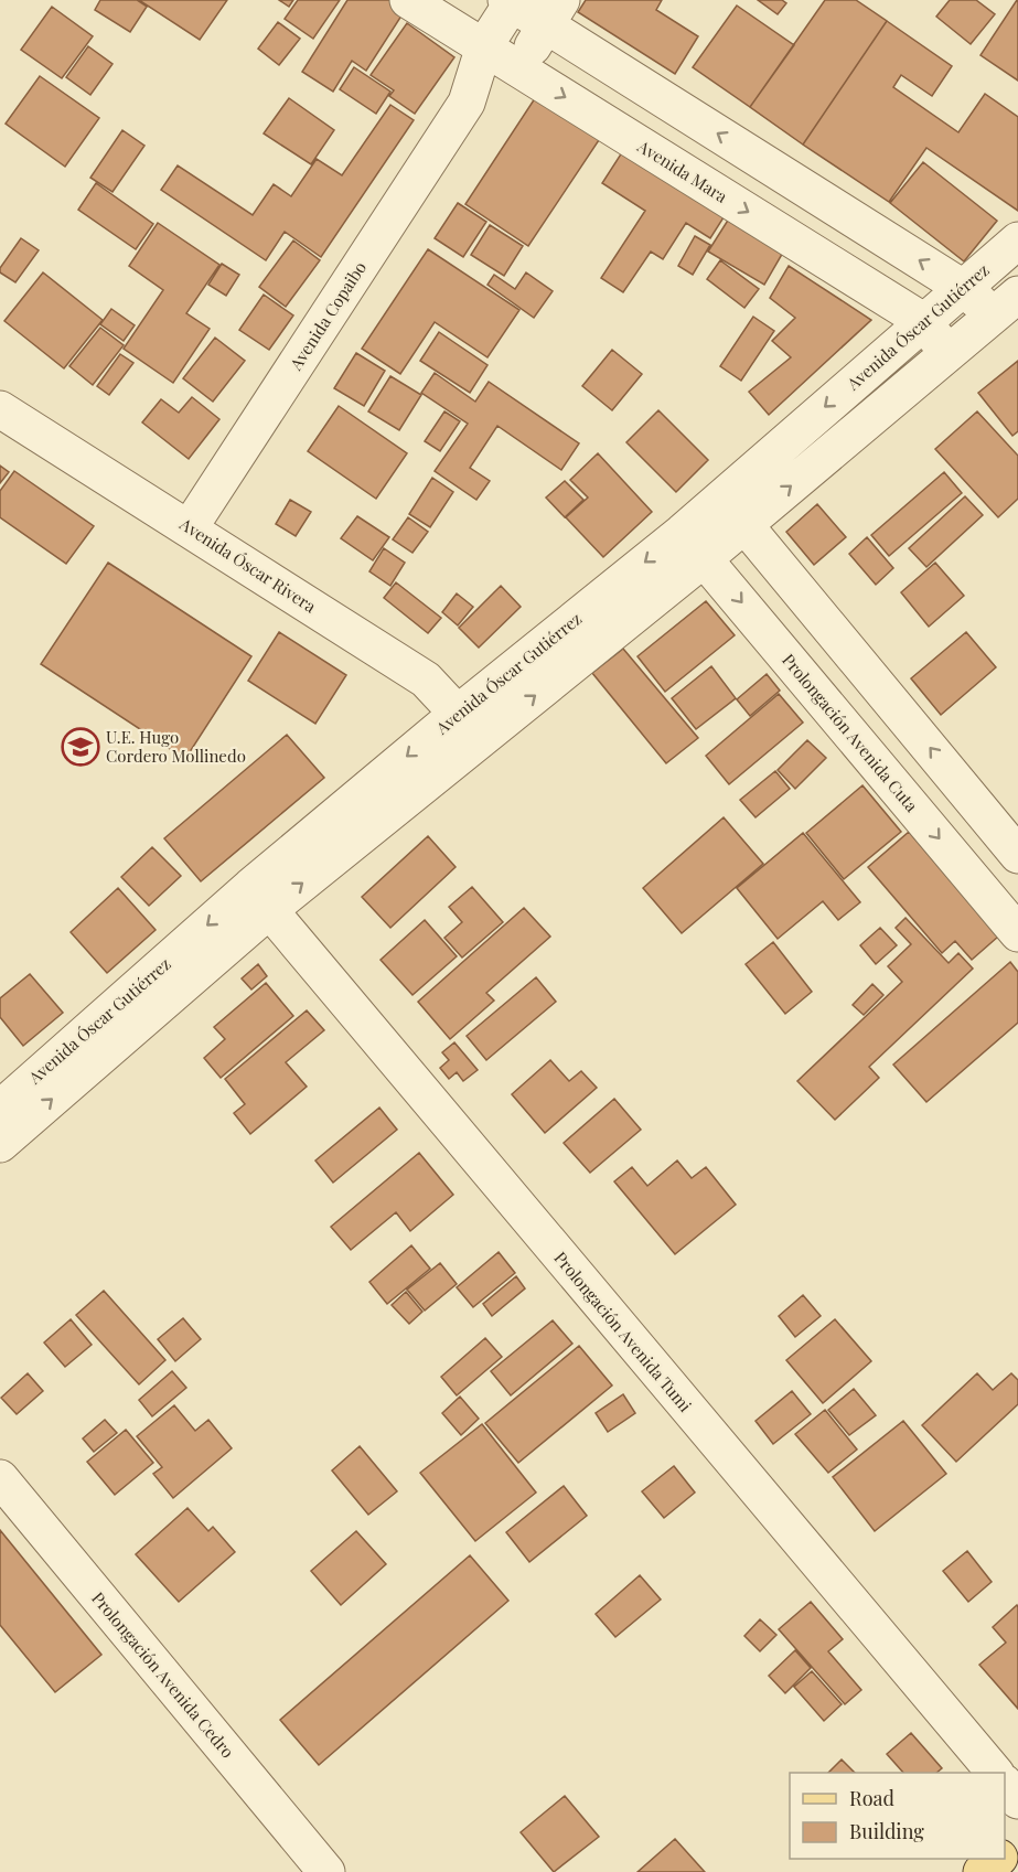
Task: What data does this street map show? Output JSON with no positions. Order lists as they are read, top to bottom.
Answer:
{
  "streets": {
    "street": [
      "Avenida Mara",
      "Avenida Copaibo",
      "Avenida Óscar Gutiérrez",
      "Avenida Óscar Rivera",
      "Prolongación Avenida Cuta",
      "Prolongación Avenida Tumi",
      "Prolongación Avenida Cedro"
    ]
  },
  "crossings": [
    ["Avenida Mara", "Avenida Copaibo"],
    ["Avenida Mara", "Avenida Óscar Gutiérrez"],
    ["Avenida Copaibo", "Avenida Óscar Rivera"],
    ["Avenida Óscar Gutiérrez", "Avenida Óscar Rivera"],
    ["Avenida Óscar Gutiérrez", "Prolongación Avenida Cuta"],
    ["Avenida Óscar Gutiérrez", "Prolongación Avenida Tumi"]
  ],
  "places": {
    "school or university": ["U.E. Hugo Cordero Mollinedo"]
  },
  "legend": ["Road", "Building"]
}
